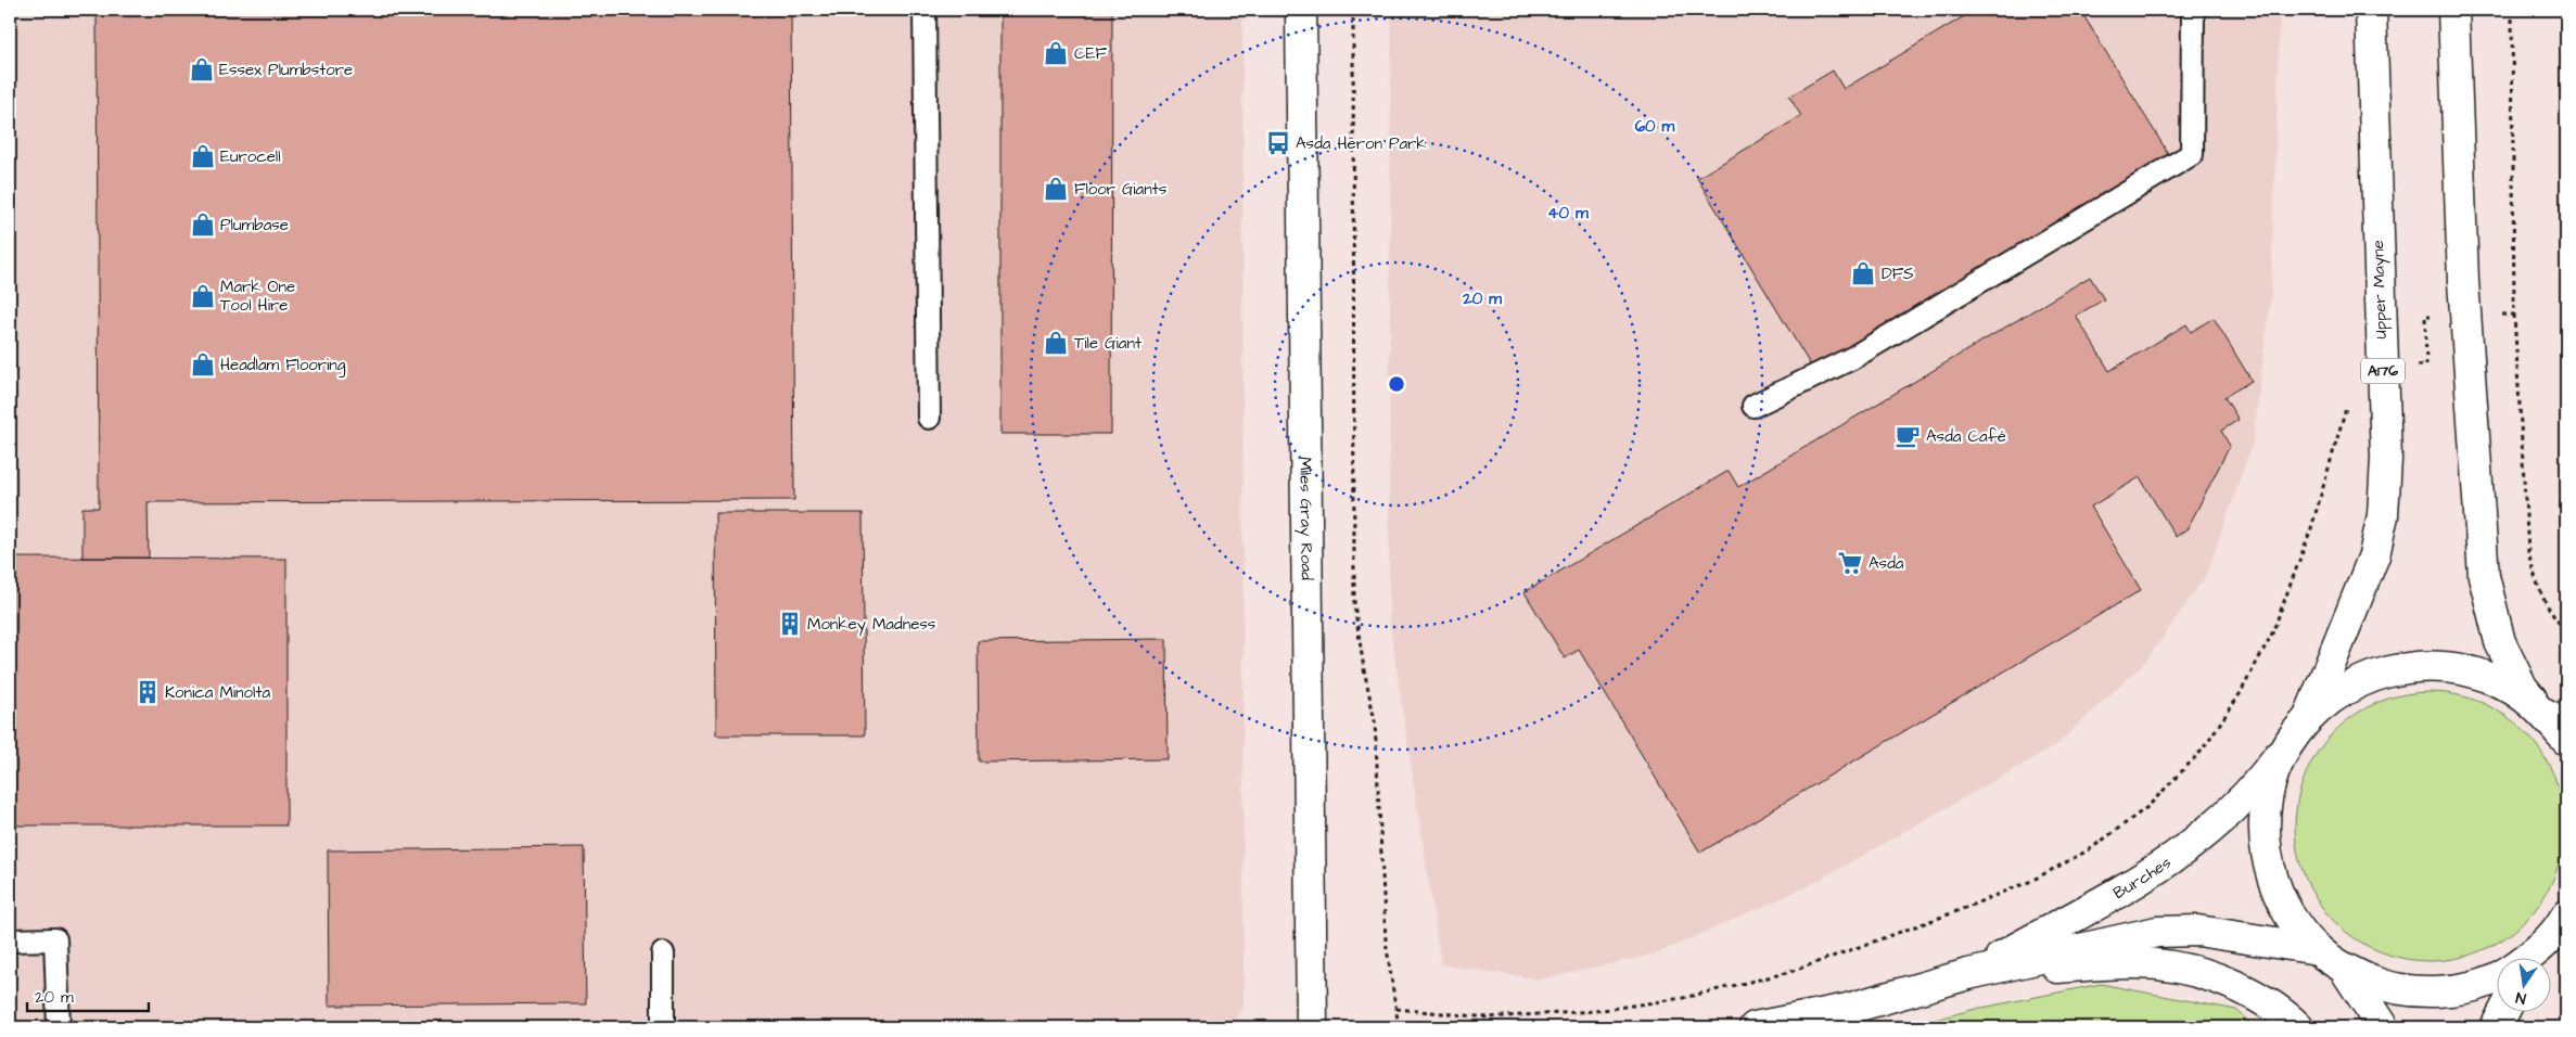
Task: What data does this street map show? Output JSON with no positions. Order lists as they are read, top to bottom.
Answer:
{
  "streets": {
    "main road": [
      "Upper Mayne",
      "A176",
      "Miles Gray Road",
      "Burches"
    ]
  },
  "places": {
    "shop": [
      "CEF",
      "Essex Plumbstore",
      "Eurocell",
      "Floor Giants",
      "Plumbase",
      "DFS",
      "Mark One Tool Hire",
      "Tile Giant",
      "Headlam Flooring"
    ],
    "bus stop": ["Asda Heron Park"],
    "cafe": ["Asda Café"],
    "supermarket": ["Asda"],
    "building": ["Monkey Madness", "Konica Minolta"]
  },
  "scale_bar": "20 m",
  "north": "bottom",
  "rings": ["60 m", "40 m", "20 m"]
}
